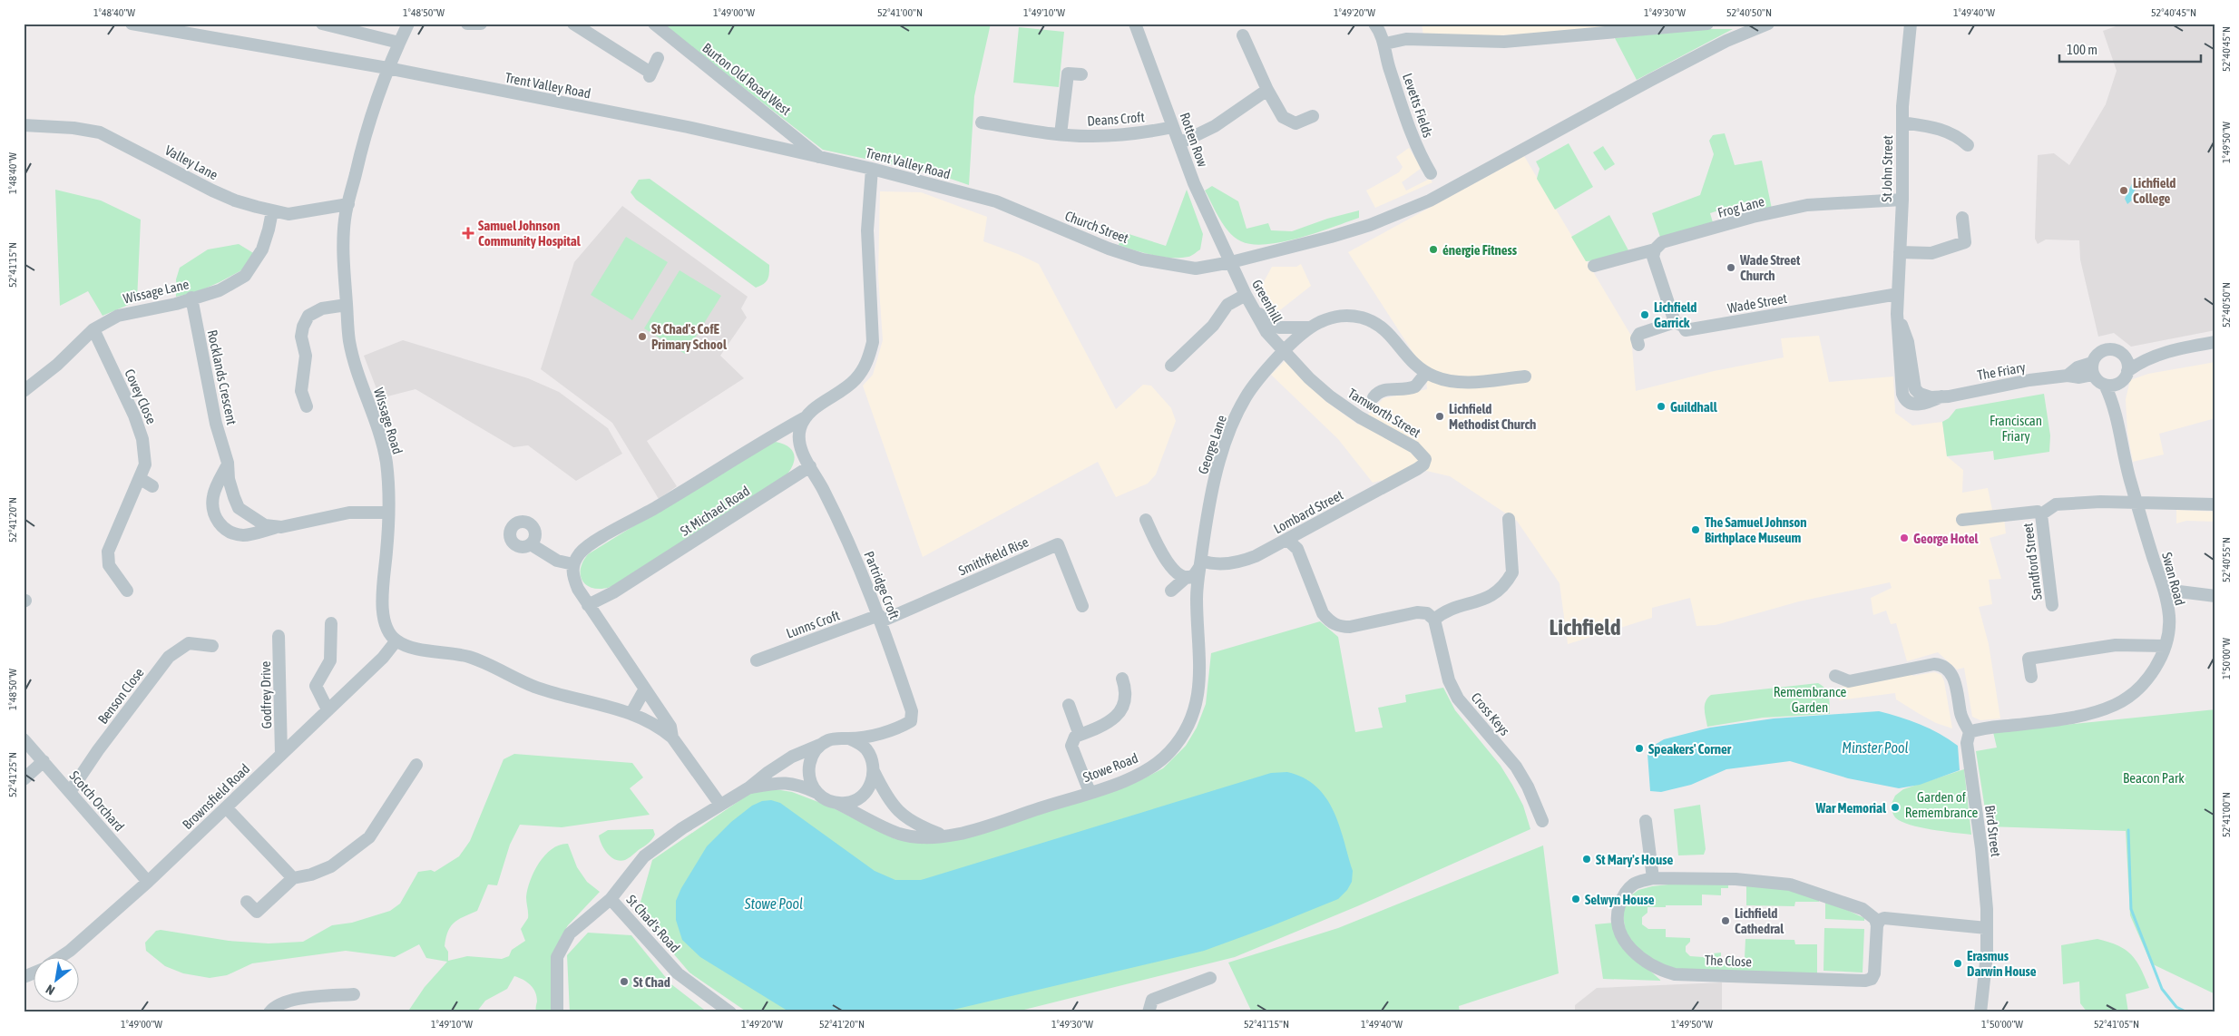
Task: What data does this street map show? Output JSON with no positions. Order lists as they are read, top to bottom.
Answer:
{
  "streets": {
    "street": [
      "Burton Old Road West",
      "Trent Valley Road",
      "Levetts Fields",
      "Deans Croft",
      "Rotten Row",
      "Valley Lane",
      "St John Street",
      "Frog Lane",
      "Church Street",
      "Wissage Lane",
      "Greenhill",
      "Wade Street",
      "The Friary",
      "Rocklands Crescent",
      "Covey Close",
      "Tamworth Street",
      "Wissage Road",
      "George Lane",
      "St Michael Road",
      "Lombard Street",
      "Smithfield Rise",
      "Sandford Street",
      "Swan Road",
      "Partridge Croft",
      "Lunns Croft",
      "Godfrey Drive",
      "Benson Close",
      "Cross Keys",
      "Stowe Road",
      "Brownsfield Road",
      "Scotch Orchard",
      "Bird Street",
      "St Chad's Road",
      "The Close"
    ]
  },
  "crossings": [
    ["Burton Old Road West", "Trent Valley Road"],
    ["Trent Valley Road", "Church Street"],
    ["Trent Valley Road", "Wissage Road"],
    ["Deans Croft", "Rotten Row"],
    ["Rotten Row", "Church Street"],
    ["Rotten Row", "Greenhill"],
    ["Valley Lane", "Wissage Lane"],
    ["Valley Lane", "Wissage Road"],
    ["St John Street", "Frog Lane"],
    ["St John Street", "Wade Street"],
    ["St John Street", "The Friary"],
    ["Church Street", "Greenhill"],
    ["Wissage Lane", "Rocklands Crescent"],
    ["Wissage Lane", "Covey Close"],
    ["Greenhill", "Tamworth Street"],
    ["Greenhill", "George Lane"],
    ["The Friary", "Swan Road"],
    ["Rocklands Crescent", "Wissage Road"],
    ["Tamworth Street", "George Lane"],
    ["Tamworth Street", "Lombard Street"],
    ["Wissage Road", "Brownsfield Road"],
    ["George Lane", "Lombard Street"],
    ["George Lane", "Stowe Road"],
    ["St Michael Road", "Partridge Croft"],
    ["Lombard Street", "Stowe Road"],
    ["Smithfield Rise", "Partridge Croft"],
    ["Smithfield Rise", "Lunns Croft"],
    ["Sandford Street", "Swan Road"],
    ["Swan Road", "Bird Street"],
    ["Partridge Croft", "Lunns Croft"],
    ["Godfrey Drive", "Brownsfield Road"],
    ["Benson Close", "Scotch Orchard"],
    ["Stowe Road", "St Chad's Road"],
    ["Brownsfield Road", "Scotch Orchard"]
  ],
  "districts": ["Lichfield"],
  "water": ["Minster Pool", "Stowe Pool"],
  "parks": [
    "Franciscan Friary",
    "Remembrance Garden",
    "Beacon Park",
    "Garden of Remembrance"
  ],
  "places": {
    "other": [
      "Lichfield College",
      "énergie Fitness",
      "Wade Street Church",
      "Lichfield Garrick",
      "St Chad's CofE Primary School",
      "Guildhall",
      "Lichfield Methodist Church",
      "The Samuel Johnson Birthplace Museum",
      "George Hotel",
      "Speakers' Corner",
      "War Memorial",
      "St Mary's House",
      "Selwyn House",
      "Lichfield Cathedral",
      "Erasmus Darwin House",
      "St Chad"
    ],
    "health": ["Samuel Johnson Community Hospital"]
  },
  "scale_bar": "100 m",
  "north": "bottom left",
  "coordinates": [
    "1°48'40\"W",
    "1°48'50\"W",
    "1°49'00\"W",
    "52°41'00\"N",
    "1°49'10\"W",
    "1°49'20\"W",
    "1°49'30\"W",
    "52°40'50\"N",
    "1°49'40\"W",
    "52°40'45\"N",
    "1°49'50\"W",
    "52°41'15\"N",
    "52°41'20\"N",
    "52°40'55\"N",
    "1°50'00\"W",
    "52°41'25\"N",
    "52°41'05\"N"
  ]
}
